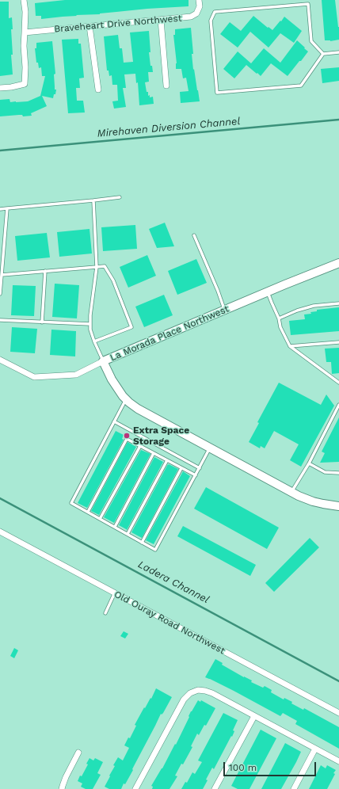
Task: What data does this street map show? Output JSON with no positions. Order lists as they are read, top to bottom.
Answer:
{
  "streets": {
    "street": ["Braveheart Drive Northwest", "La Morada Place Northwest", "Old Ouray Road Northwest"]
  },
  "water": ["Mirehaven Diversion Channel", "Ladera Channel"],
  "places": ["Extra Space Storage"],
  "scale_bar": "100 m"
}
